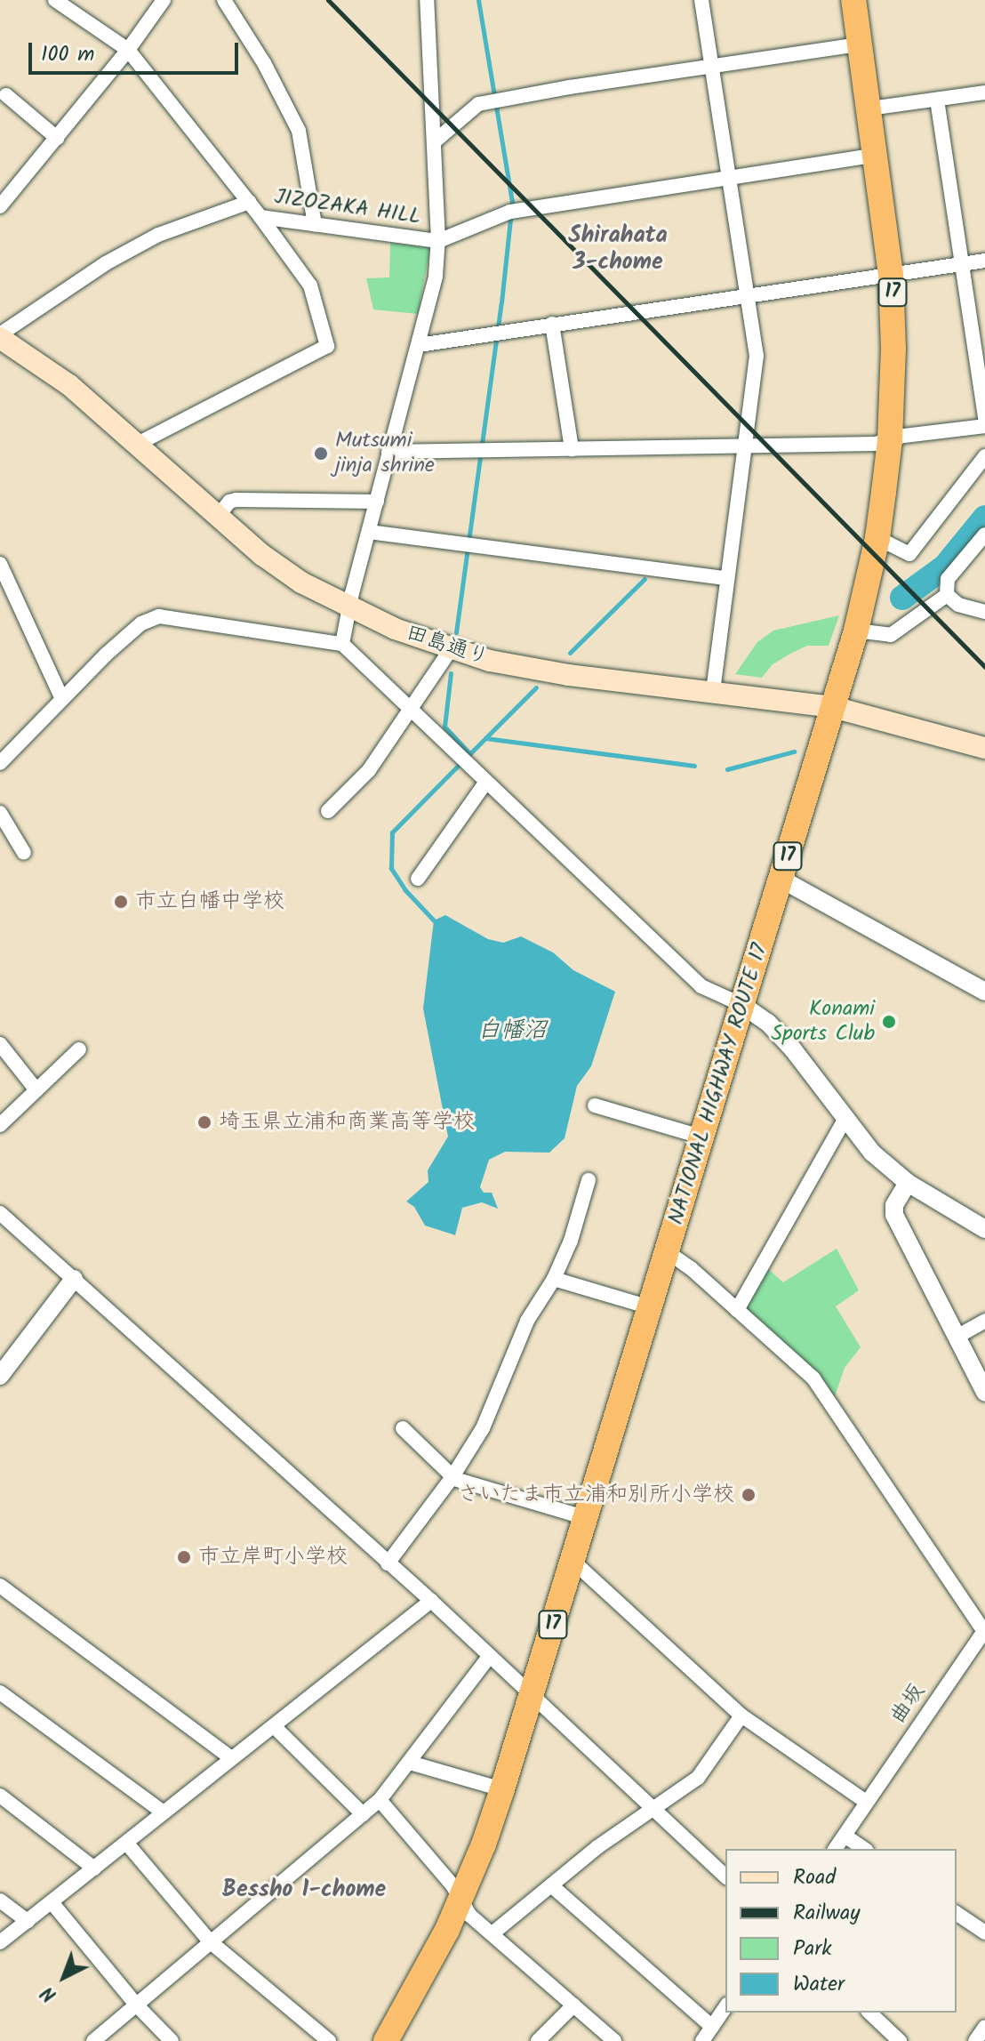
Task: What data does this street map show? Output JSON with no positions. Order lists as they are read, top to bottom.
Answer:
{
  "streets": {
    "highway": ["17", "NATIONAL HIGHWAY ROUTE 17"],
    "main road": ["田島通り"],
    "street": ["JIZOZAKA HILL", "曲坂"]
  },
  "crossings": [
    ["17", "NATIONAL HIGHWAY ROUTE 17"],
    ["田島通り", "NATIONAL HIGHWAY ROUTE 17"]
  ],
  "districts": ["Shirahata 3-chome", "Bessho 1-chome"],
  "water": ["白幡沼"],
  "places": [
    "Mutsumi jinja shrine",
    "市立白幡中学校",
    "Konami Sports Club",
    "埼玉県立浦和商業高等学校",
    "さいたま市立浦和別所小学校",
    "市立岸町小学校"
  ],
  "legend": [
    "Road",
    "Railway",
    "Park",
    "Water"
  ],
  "scale_bar": "100 m",
  "north": "bottom left"
}
